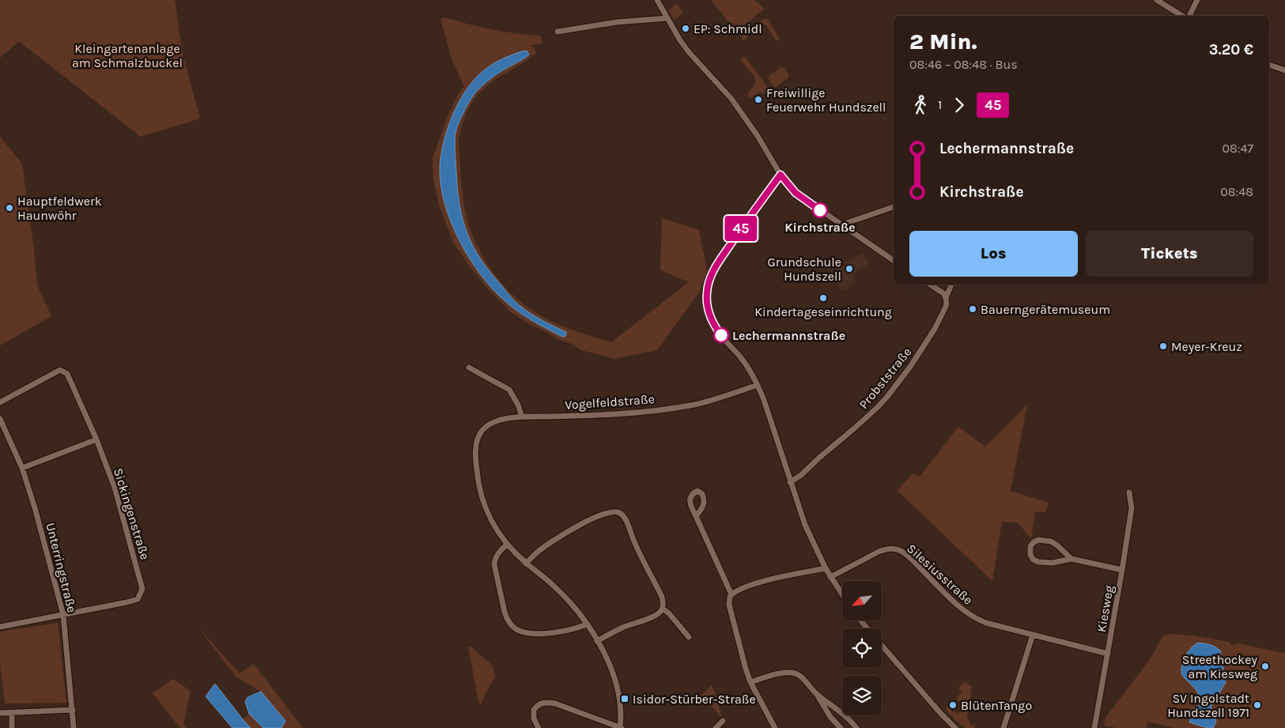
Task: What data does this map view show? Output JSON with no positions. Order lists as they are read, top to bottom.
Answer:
{
  "streets": {
    "street": [
      "Probststraße",
      "Vogelfeldstraße",
      "Sickingenstraße",
      "Unterringstraße",
      "Silesiusstraße",
      "Kiesweg"
    ]
  },
  "crossings": [
    ["Sickingenstraße", "Unterringstraße"],
    ["Silesiusstraße", "Kiesweg"]
  ],
  "parks": ["Kleingartenanlage am Schmalzbuckel"],
  "places": {
    "other": [
      "EP: Schmidl",
      "Freiwillige Feuerwehr Hundszell",
      "Hauptfeldwerk Haunwöhr",
      "Kirchstraße",
      "Grundschule Hundszell",
      "Kindertageseinrichtung",
      "Bauerngerätemuseum",
      "Lechermannstraße",
      "Meyer-Kreuz",
      "Streethockey am Kiesweg",
      "BlütenTango",
      "SV Ingolstadt Hundszell 1971"
    ],
    "transit": ["Isidor-Stürber-Straße"]
  },
  "lines": ["bus line 45"],
  "north": "bottom left",
  "page": {
    "on_map": "45",
    "heading": ["2 Min.", "08:46 – 08:48 · Bus", "3.20 €"],
    "legs": ["1", "45"],
    "list": [
      {
        "name": "Lechermannstraße",
        "value": "08:47"
      },
      {
        "name": "Kirchstraße",
        "value": "08:48"
      }
    ],
    "buttons": ["Los", "Tickets"]
  }
}
